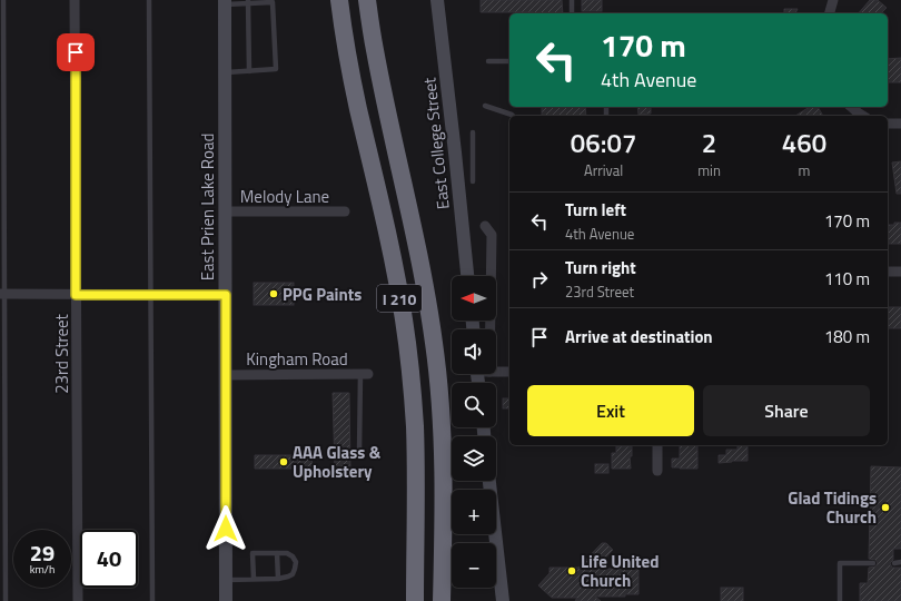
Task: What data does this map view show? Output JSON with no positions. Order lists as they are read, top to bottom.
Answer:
{
  "streets": {
    "highway": ["I 210"],
    "street": [
      "East College Street",
      "Melody Lane",
      "East Prien Lake Road",
      "23rd Street",
      "Kingham Road"
    ]
  },
  "crossings": [
    ["Melody Lane", "East Prien Lake Road"],
    ["East Prien Lake Road", "Kingham Road"]
  ],
  "places": [
    "PPG Paints",
    "AAA Glass & Upholstery",
    "Glad Tidings Church",
    "Life United Church"
  ],
  "north": "left",
  "page": {
    "turn": ["170 m", "4th Avenue"],
    "eta": [
      "06:07",
      "Arrival",
      "2",
      "min",
      "460",
      "m"
    ],
    "list": [
      {
        "name": "Turn left",
        "note": "4th Avenue",
        "value": "170 m"
      },
      {
        "name": "Turn right",
        "note": "23rd Street",
        "value": "110 m"
      },
      {
        "name": "Arrive at destination",
        "value": "180 m"
      }
    ],
    "map_buttons": ["+", "−"],
    "buttons": ["Exit", "Share"],
    "speed": "29 km/h",
    "limit": "40"
  }
}
